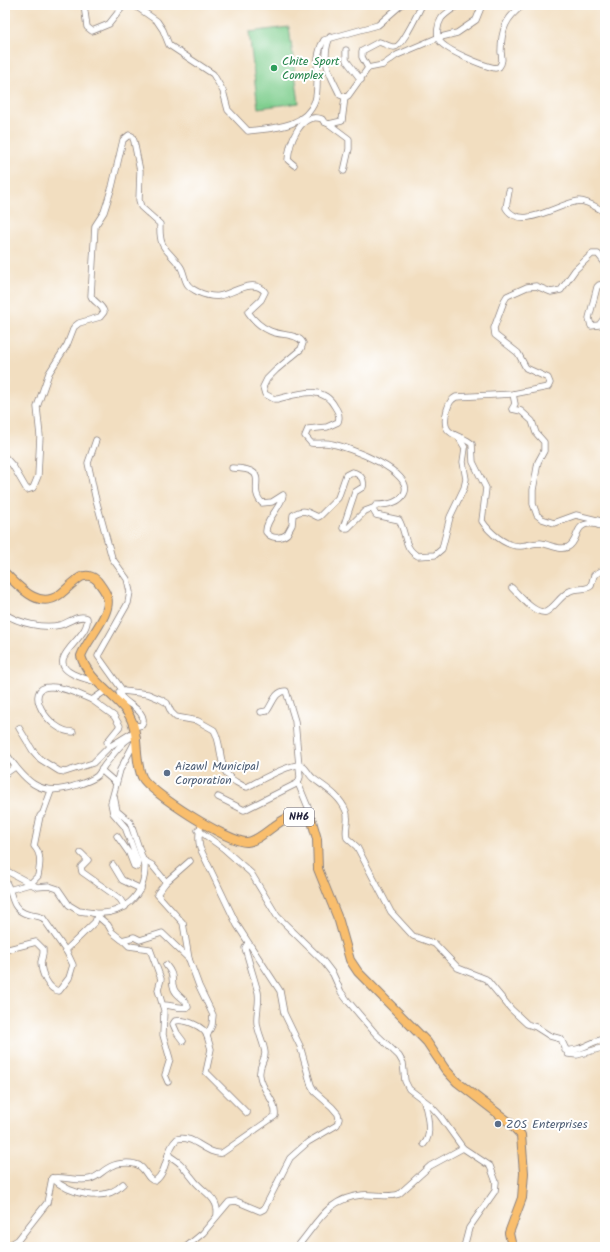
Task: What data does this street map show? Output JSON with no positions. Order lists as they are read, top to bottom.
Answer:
{
  "streets": {
    "highway": ["NH6"]
  },
  "places": ["Chite Sport Complex", "Aizawl Municipal Corporation", "ZOS Enterprises"]
}
